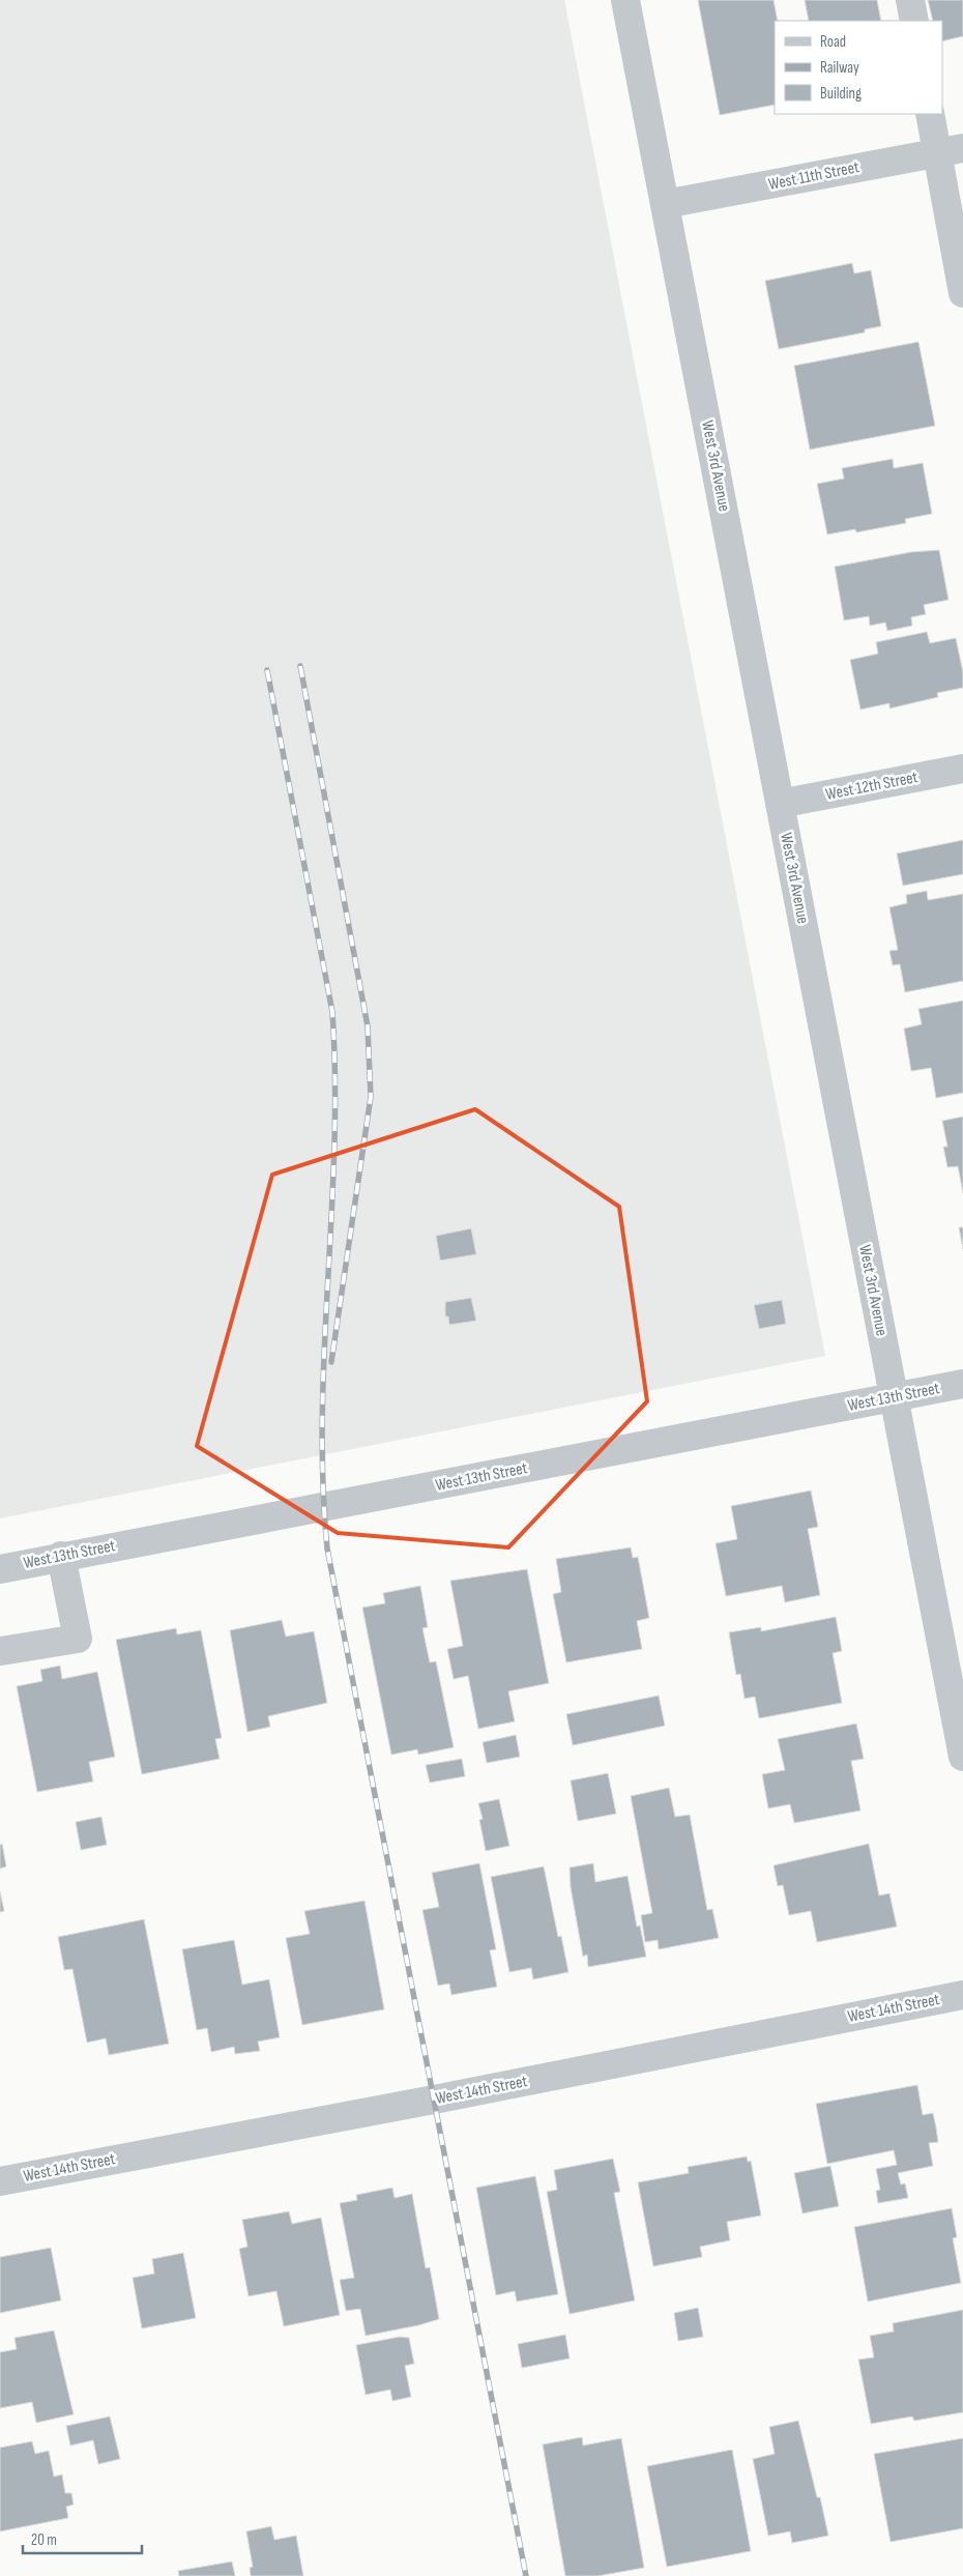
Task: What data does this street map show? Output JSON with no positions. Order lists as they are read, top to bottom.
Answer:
{
  "streets": {
    "street": [
      "West 11th Street",
      "West 3rd Avenue",
      "West 12th Street",
      "West 13th Street",
      "West 14th Street"
    ]
  },
  "crossings": [
    ["West 11th Street", "West 3rd Avenue"],
    ["West 3rd Avenue", "West 12th Street"],
    ["West 3rd Avenue", "West 13th Street"]
  ],
  "legend": ["Road", "Railway", "Building"],
  "scale_bar": "20 m"
}
